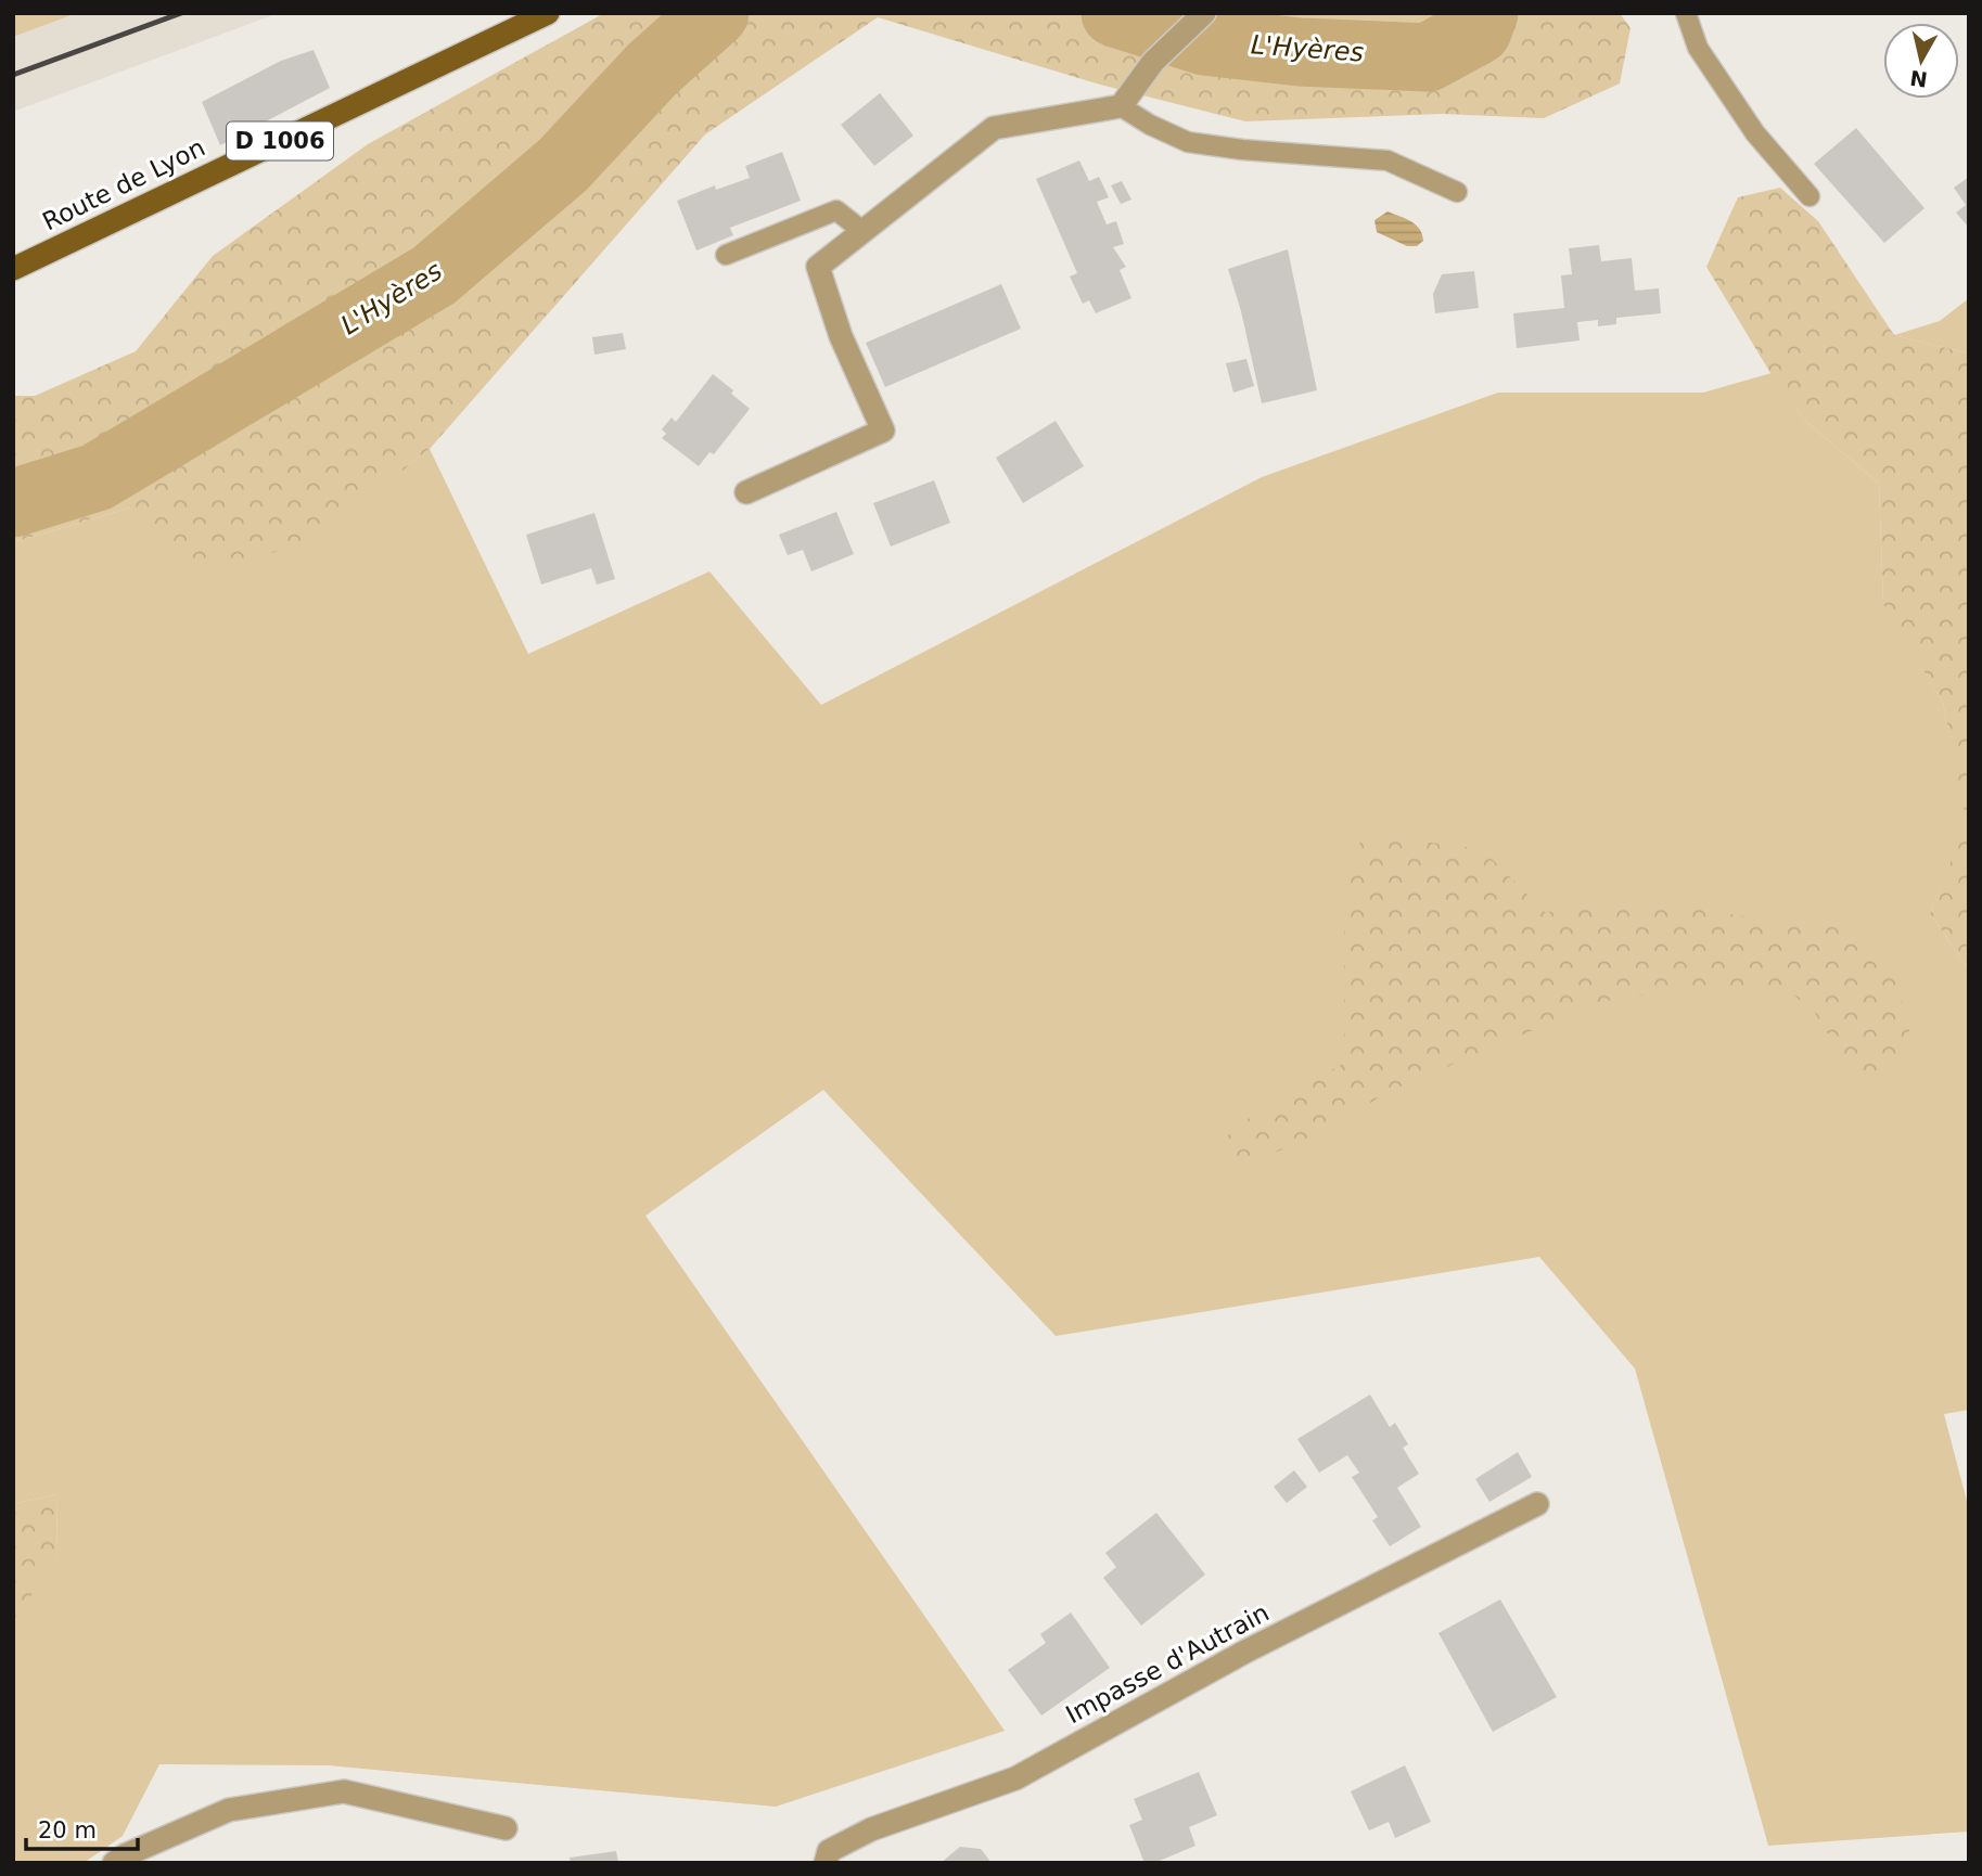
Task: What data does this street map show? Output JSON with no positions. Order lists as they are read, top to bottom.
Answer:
{
  "streets": {
    "main road": ["D 1006", "Route de Lyon"],
    "street": ["Impasse d'Autrain"]
  },
  "water": ["L'Hyères"],
  "scale_bar": "20 m",
  "north": "bottom"
}
